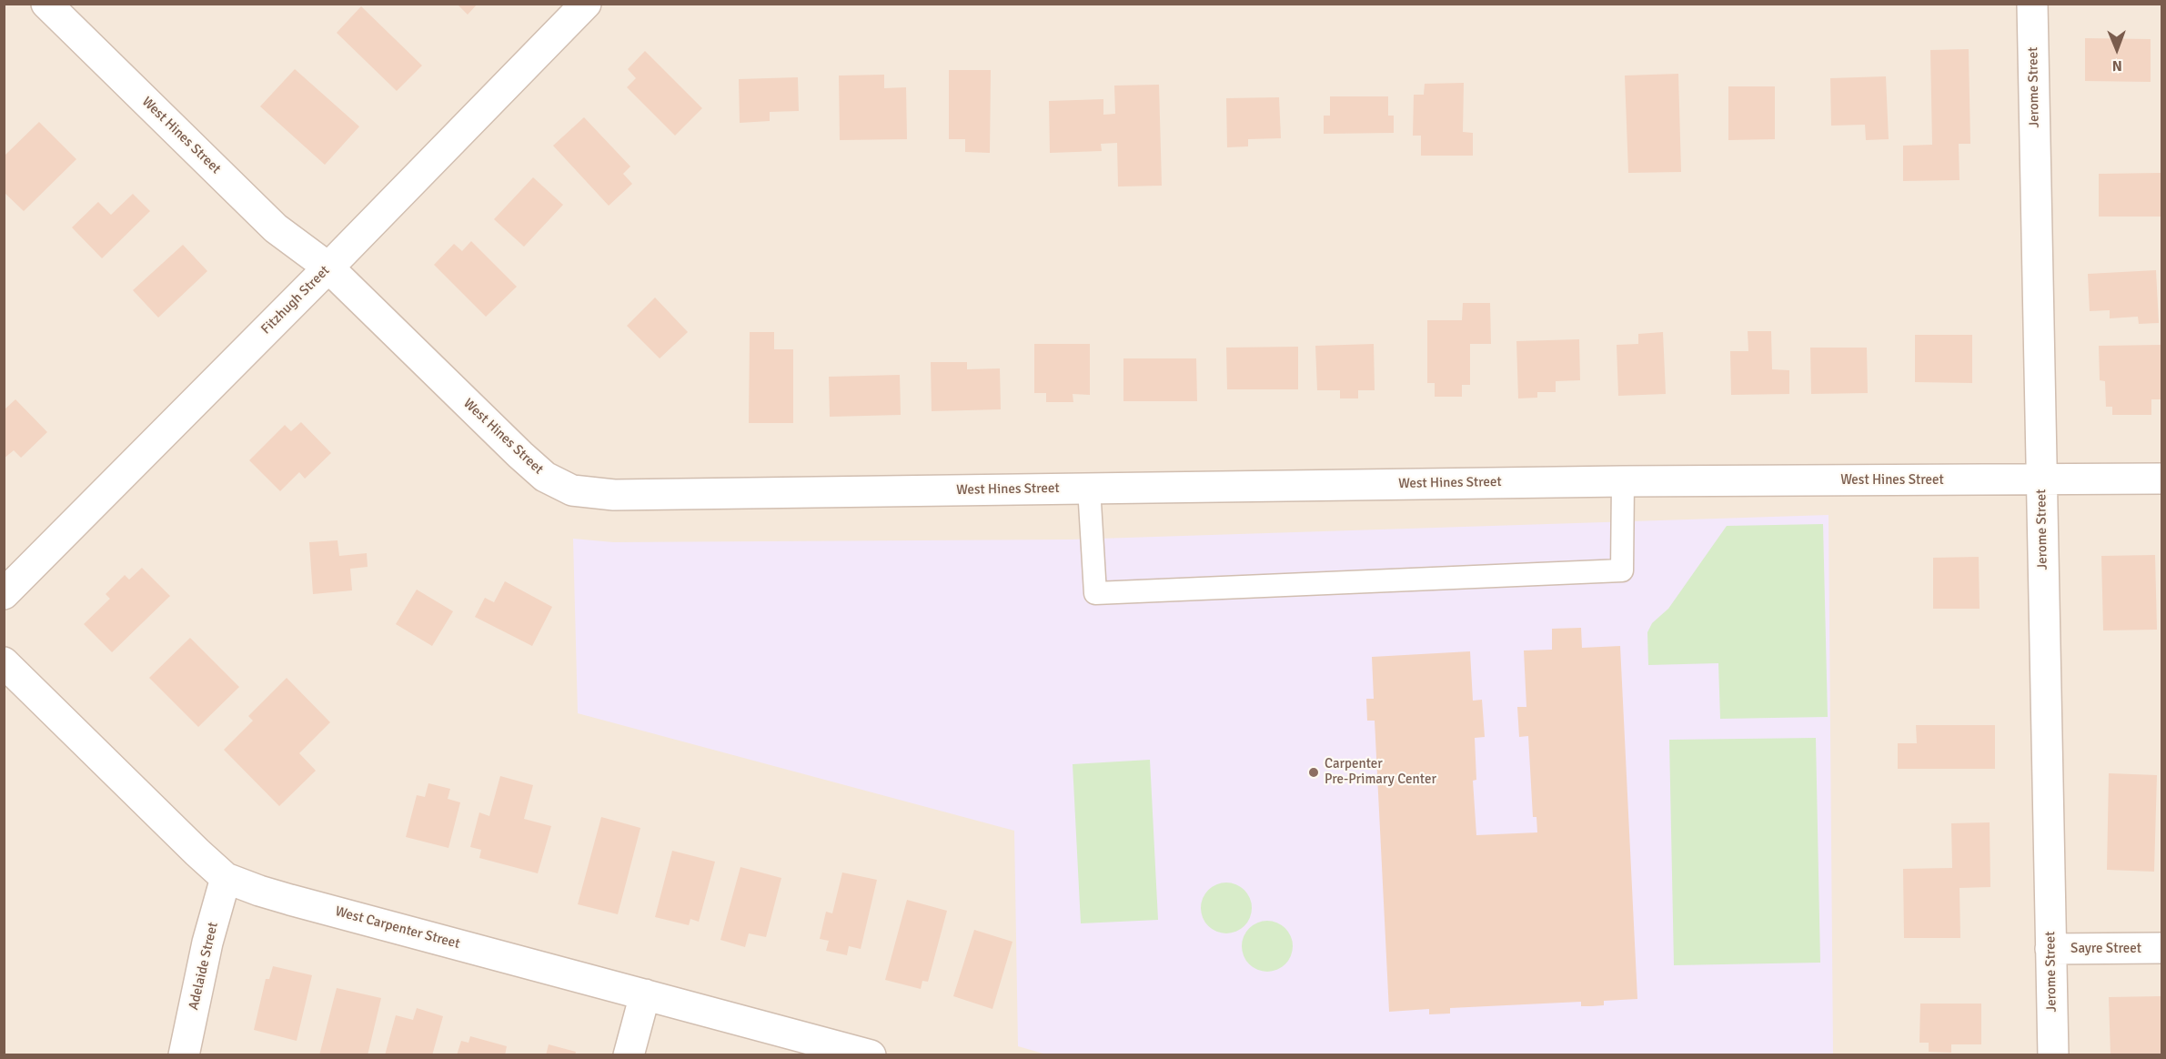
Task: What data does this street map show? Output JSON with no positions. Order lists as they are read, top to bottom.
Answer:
{
  "streets": {
    "street": [
      "Jerome Street",
      "West Hines Street",
      "Fitzhugh Street",
      "West Carpenter Street",
      "Sayre Street",
      "Adelaide Street"
    ]
  },
  "crossings": [
    ["Jerome Street", "West Hines Street"],
    ["Jerome Street", "Sayre Street"],
    ["West Hines Street", "Fitzhugh Street"],
    ["West Carpenter Street", "Adelaide Street"]
  ],
  "places": ["Carpenter Pre-Primary Center"],
  "north": "bottom"
}
